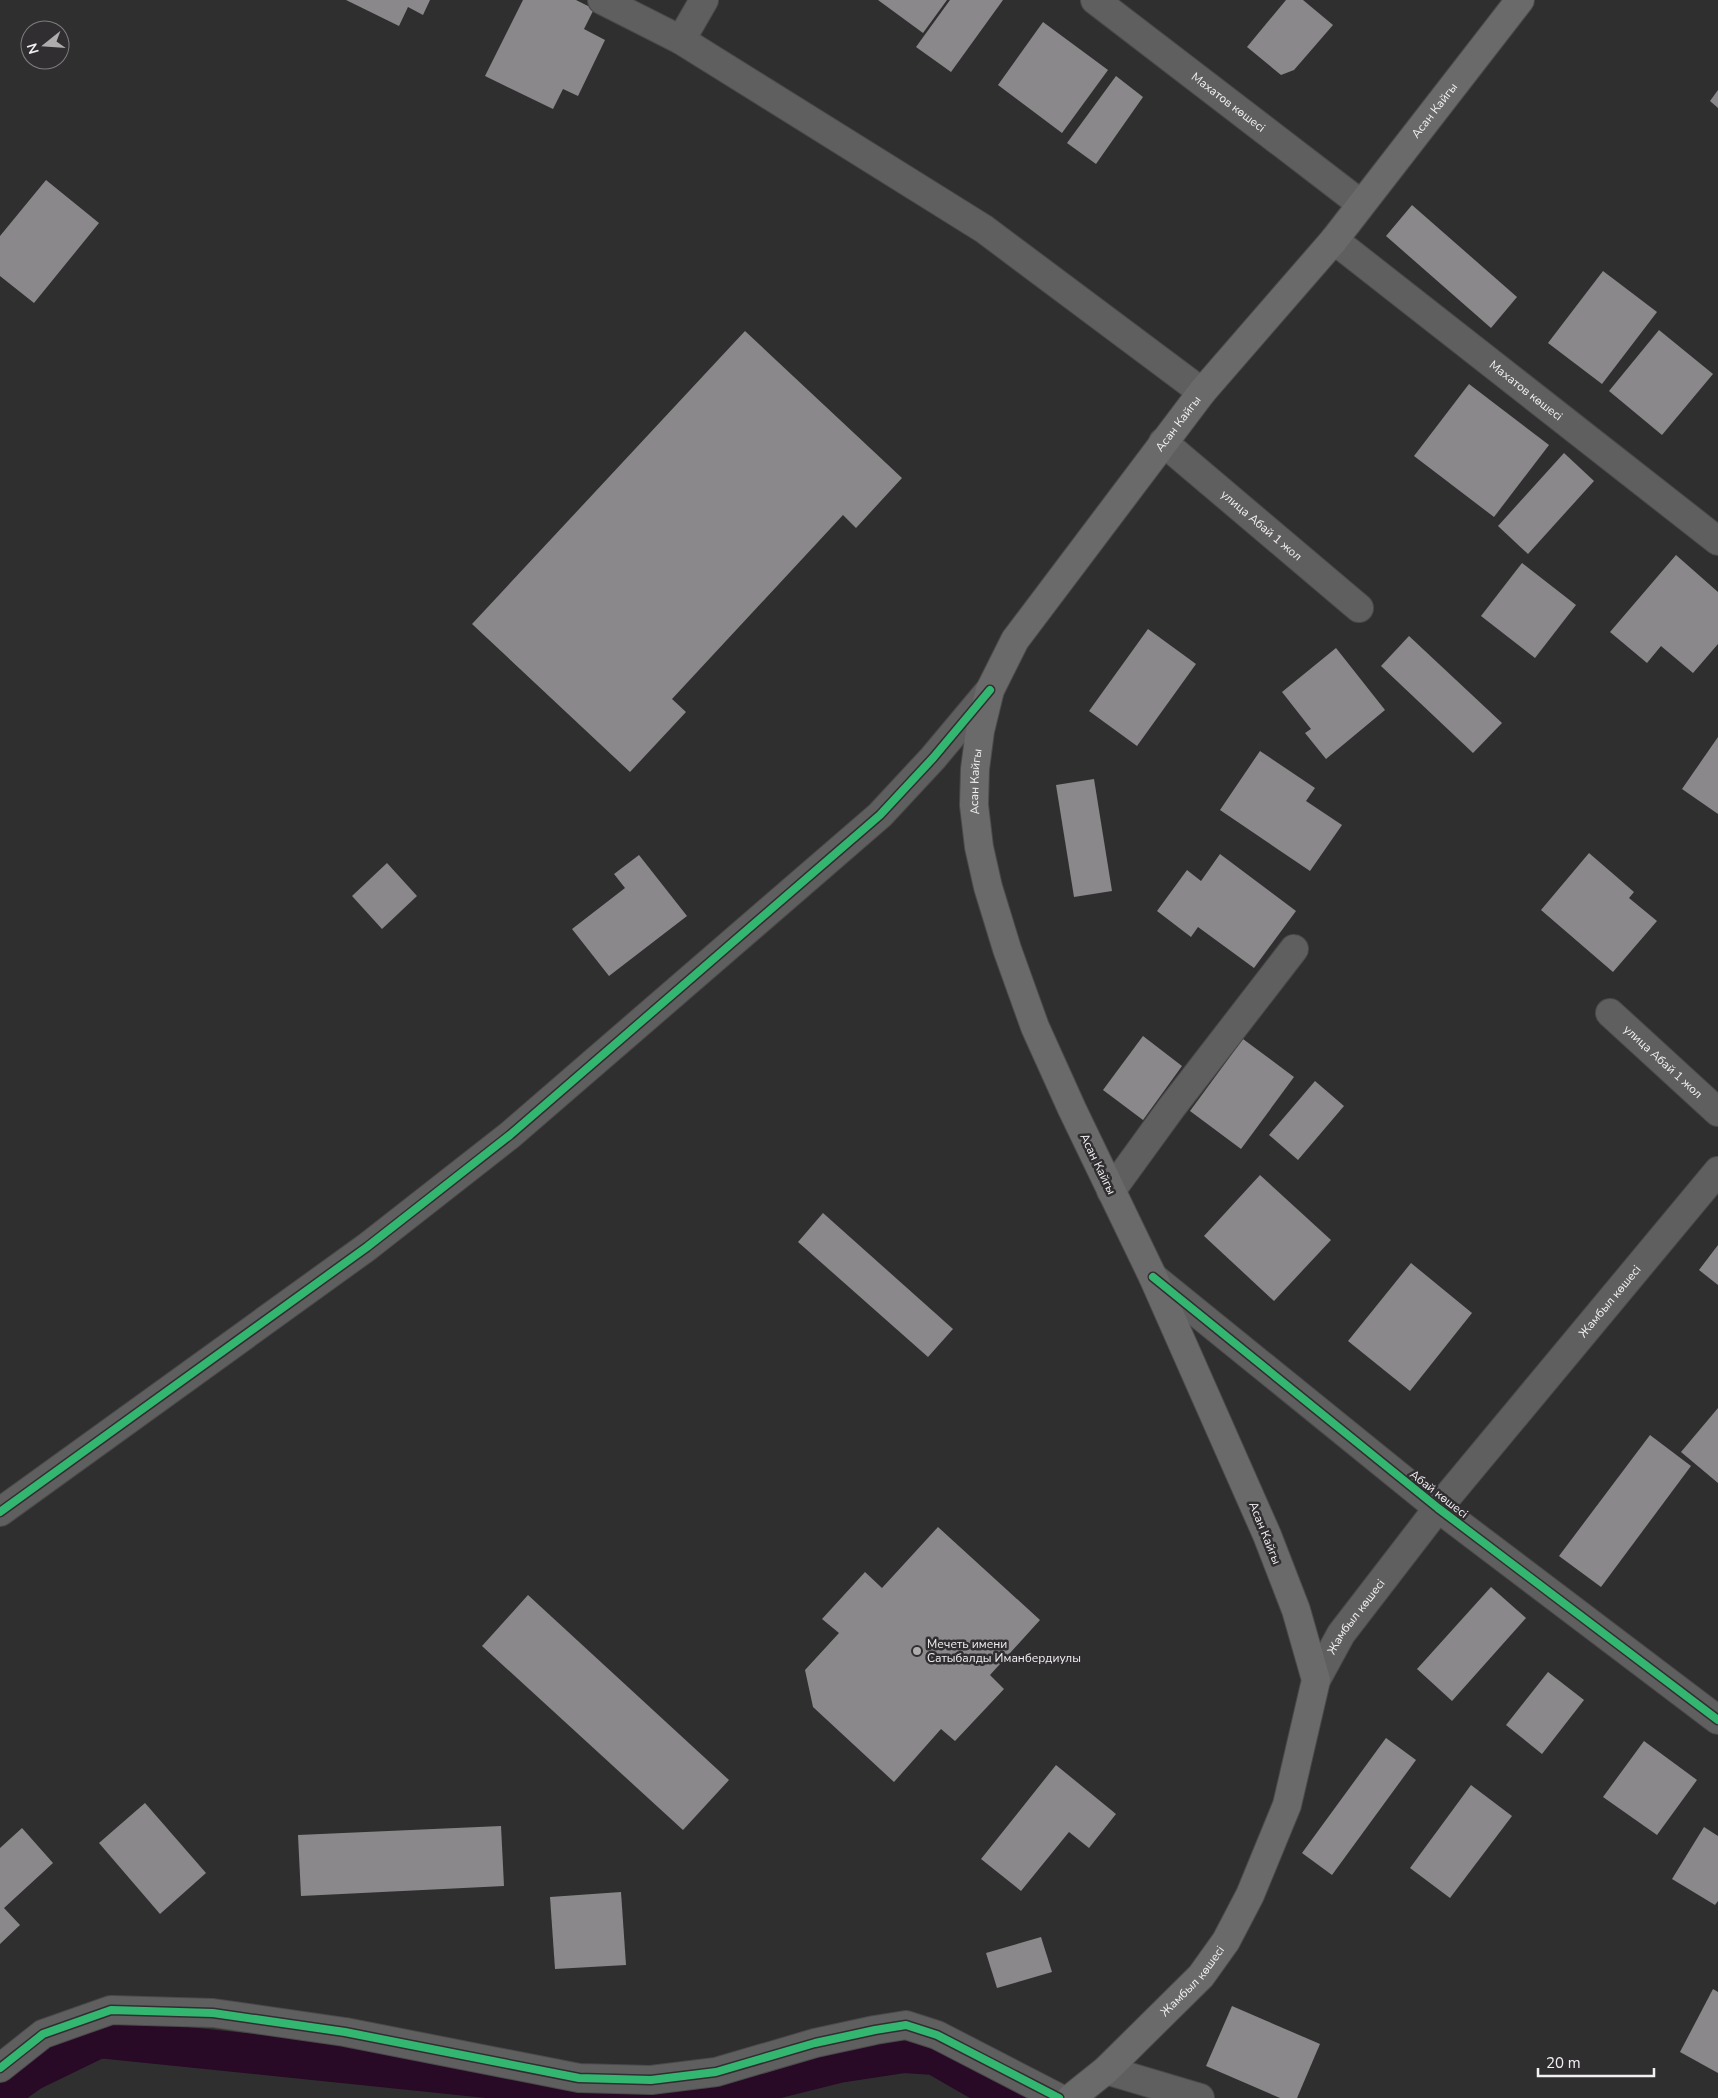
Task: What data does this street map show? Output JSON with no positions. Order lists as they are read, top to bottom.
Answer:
{
  "streets": {
    "main road": ["Асан Кайгы", "Жамбыл көшесі"],
    "street": ["Махатов көшесі", "улица Абай 1 жол", "Абай көшесі"]
  },
  "crossings": [
    ["Махатов көшесі", "Асан Кайгы"],
    ["Асан Кайгы", "улица Абай 1 жол"],
    ["Асан Кайгы", "Жамбыл көшесі"],
    ["Асан Кайгы", "Абай көшесі"],
    ["Жамбыл көшесі", "Абай көшесі"]
  ],
  "places": ["Мечеть имени Сатыбалды Иманбердиулы"],
  "scale_bar": "20 m",
  "north": "left"
}
